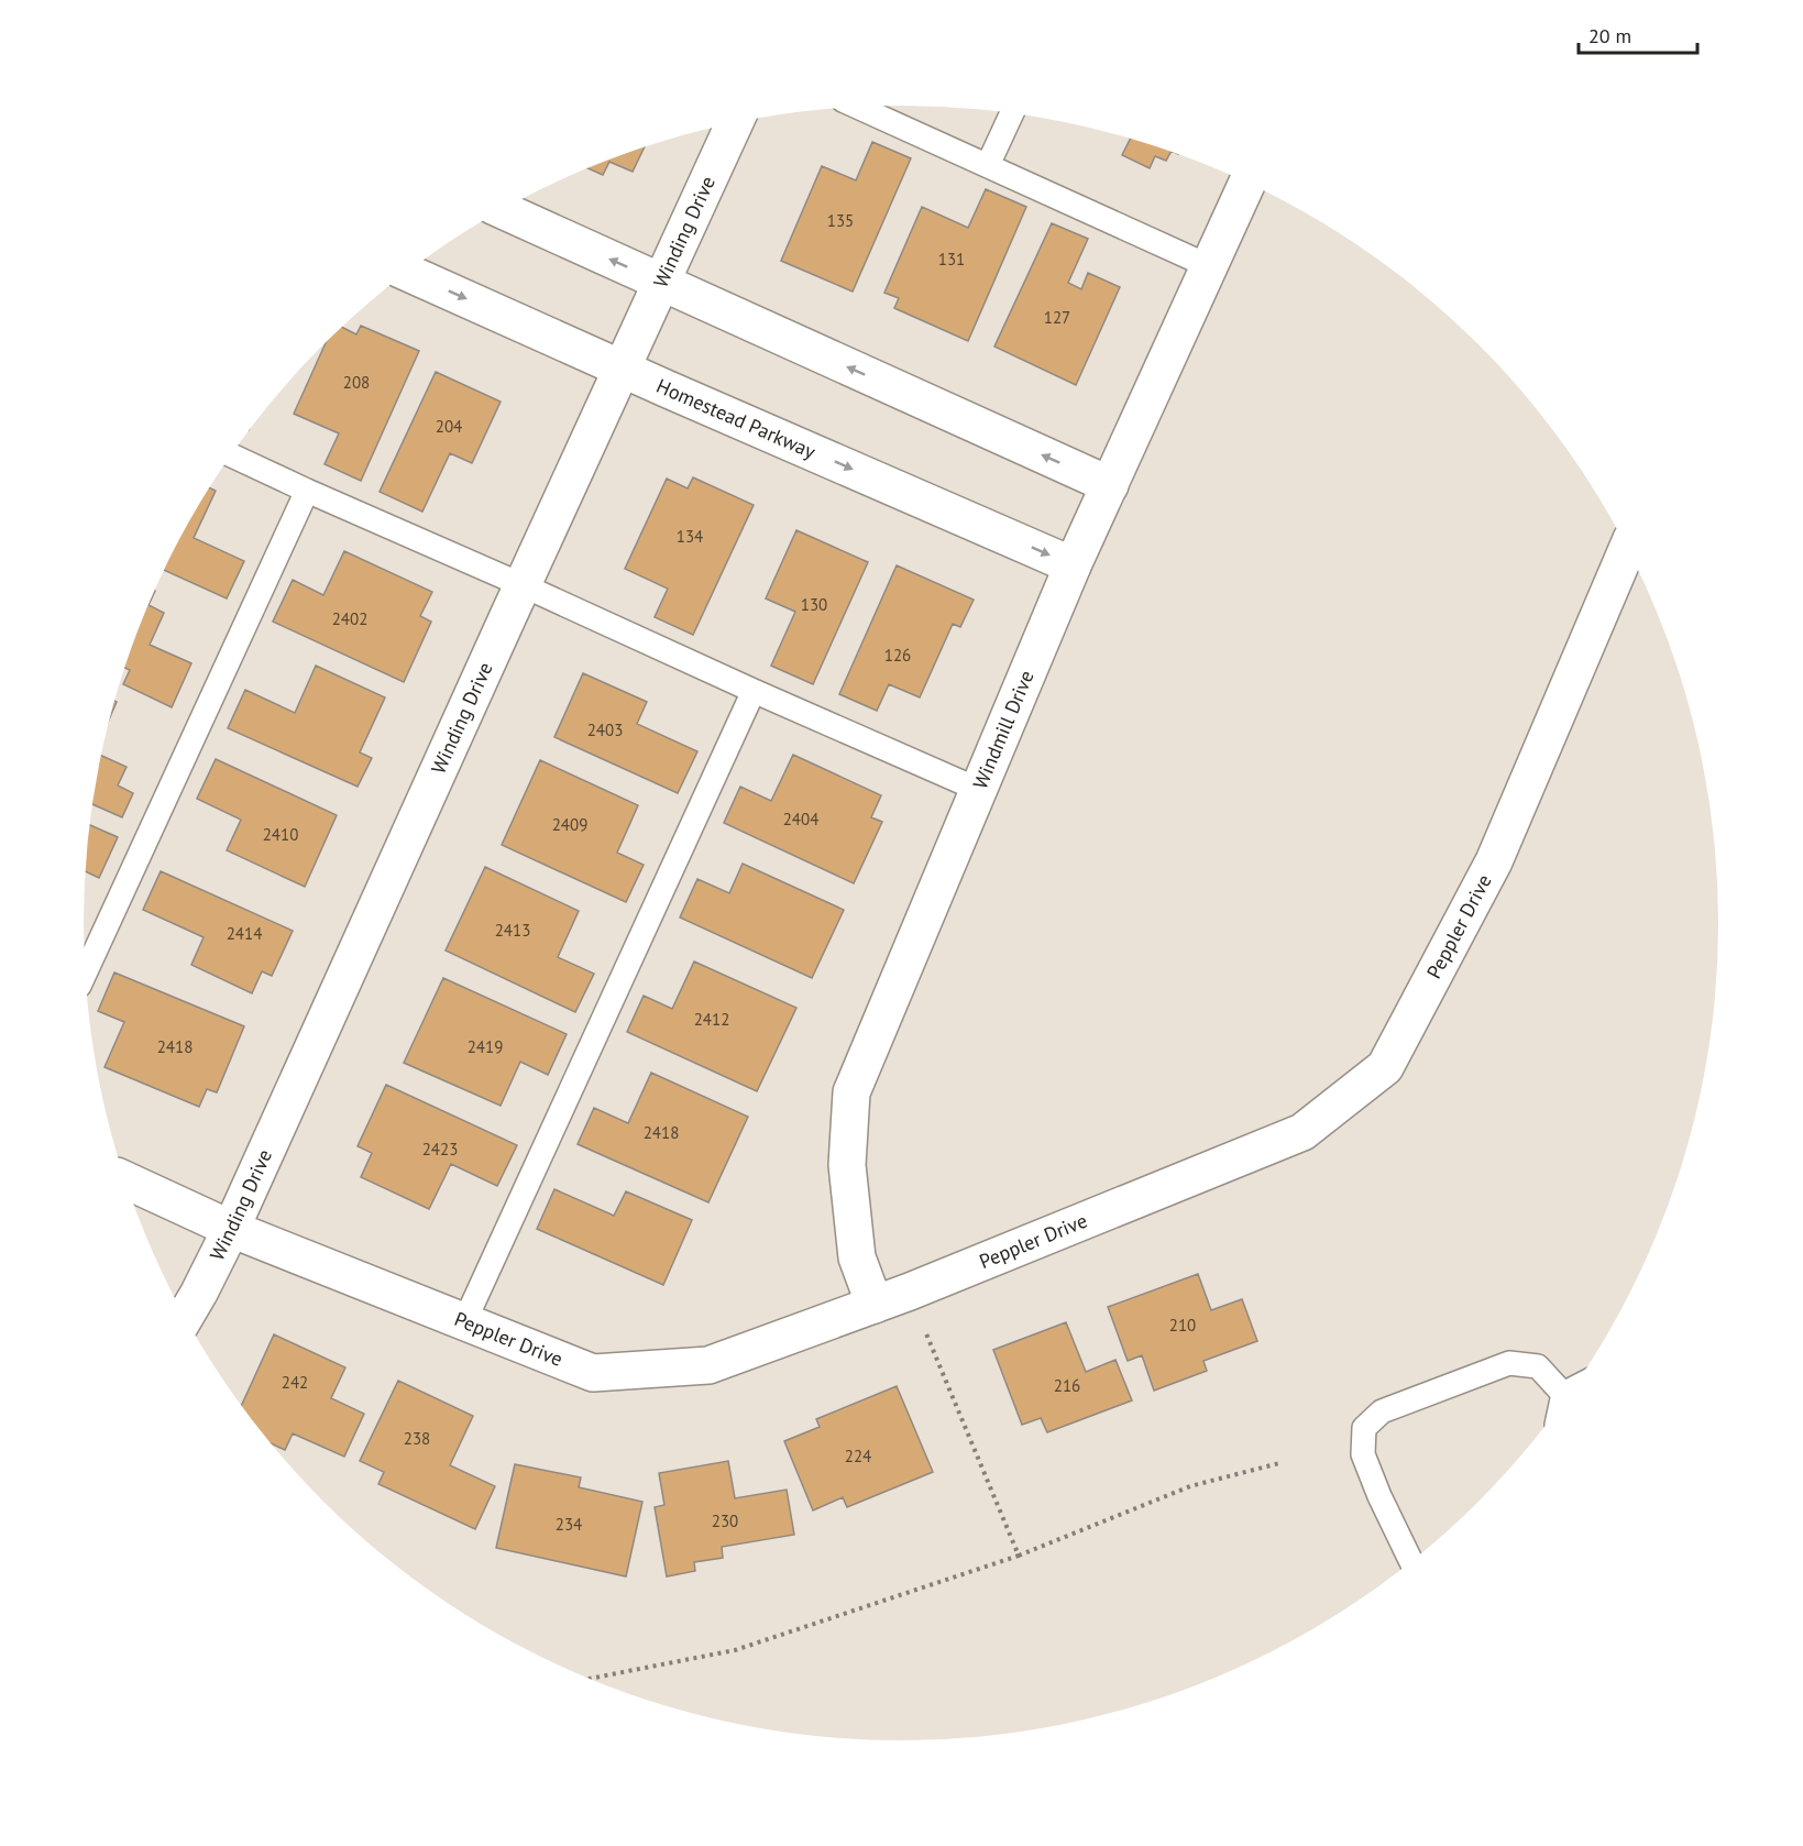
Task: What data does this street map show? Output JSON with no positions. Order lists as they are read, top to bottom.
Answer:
{
  "streets": {
    "street": [
      "Winding Drive",
      "Homestead Parkway",
      "Windmill Drive",
      "Peppler Drive"
    ]
  },
  "crossings": [
    ["Winding Drive", "Homestead Parkway"],
    ["Winding Drive", "Peppler Drive"],
    ["Homestead Parkway", "Windmill Drive"],
    ["Windmill Drive", "Peppler Drive"]
  ],
  "house_numbers": [
    "135",
    "131",
    "127",
    "208",
    "204",
    "134",
    "130",
    "2402",
    "126",
    "2403",
    "2404",
    "2409",
    "2410",
    "2413",
    "2414",
    "2412",
    "2418",
    "2419",
    "2418",
    "2423",
    "210",
    "242",
    "216",
    "238",
    "224",
    "230",
    "234"
  ],
  "scale_bar": "20 m"
}
